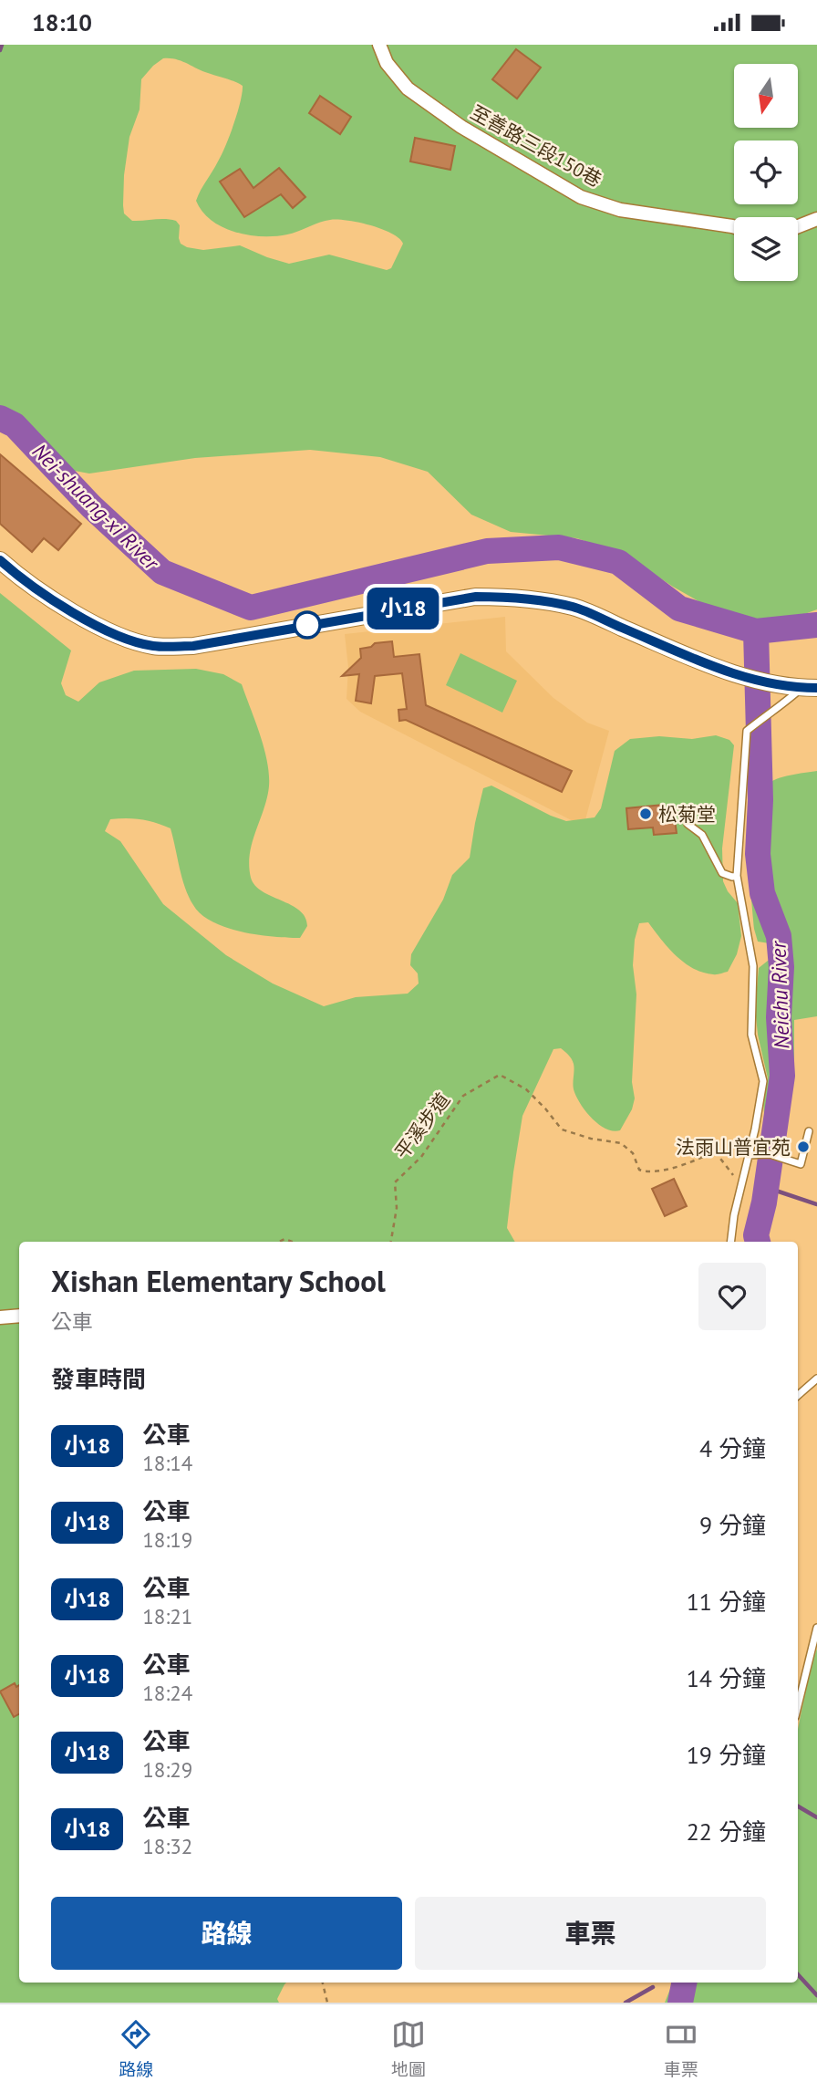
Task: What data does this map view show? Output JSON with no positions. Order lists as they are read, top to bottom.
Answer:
{
  "streets": {
    "street": ["至善路三段150巷"],
    "path": ["平溪步道"]
  },
  "water": ["Nei-shuang-xi River", "Neichu River"],
  "places": ["松菊堂", "法雨山普宜苑"],
  "lines": ["bus line 小18"],
  "north": "bottom",
  "page": {
    "status": "18:10",
    "on_map": "小18",
    "heading": [
      ["Xishan Elementary School", "公車"],
      "發車時間"
    ],
    "list": [
      {
        "mark": "小18",
        "name": "公車",
        "note": "18:14",
        "value": "4 分鐘"
      },
      {
        "mark": "小18",
        "name": "公車",
        "note": "18:19",
        "value": "9 分鐘"
      },
      {
        "mark": "小18",
        "name": "公車",
        "note": "18:21",
        "value": "11 分鐘"
      },
      {
        "mark": "小18",
        "name": "公車",
        "note": "18:24",
        "value": "14 分鐘"
      },
      {
        "mark": "小18",
        "name": "公車",
        "note": "18:29",
        "value": "19 分鐘"
      },
      {
        "mark": "小18",
        "name": "公車",
        "note": "18:32",
        "value": "22 分鐘"
      }
    ],
    "buttons": ["路線", "車票"],
    "tabs": ["路線", "地圖", "車票"]
  }
}
